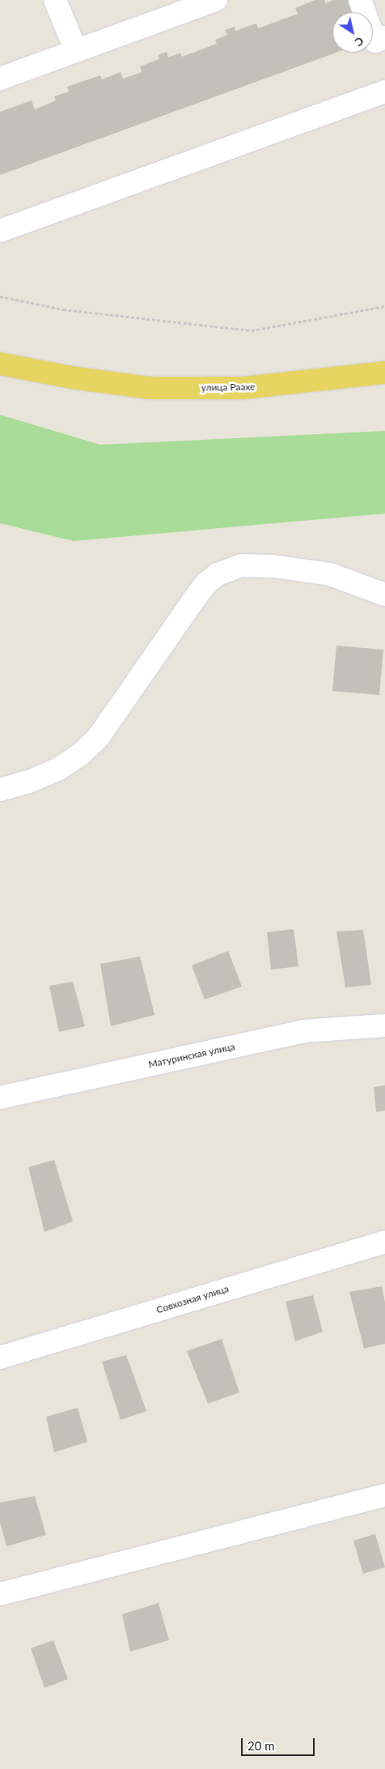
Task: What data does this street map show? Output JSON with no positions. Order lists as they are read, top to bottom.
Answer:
{
  "streets": {
    "main road": ["улица Раахе"],
    "street": ["Матуринская улица", "Совхозная улица"]
  },
  "scale_bar": "20 m",
  "north": "bottom right"
}
